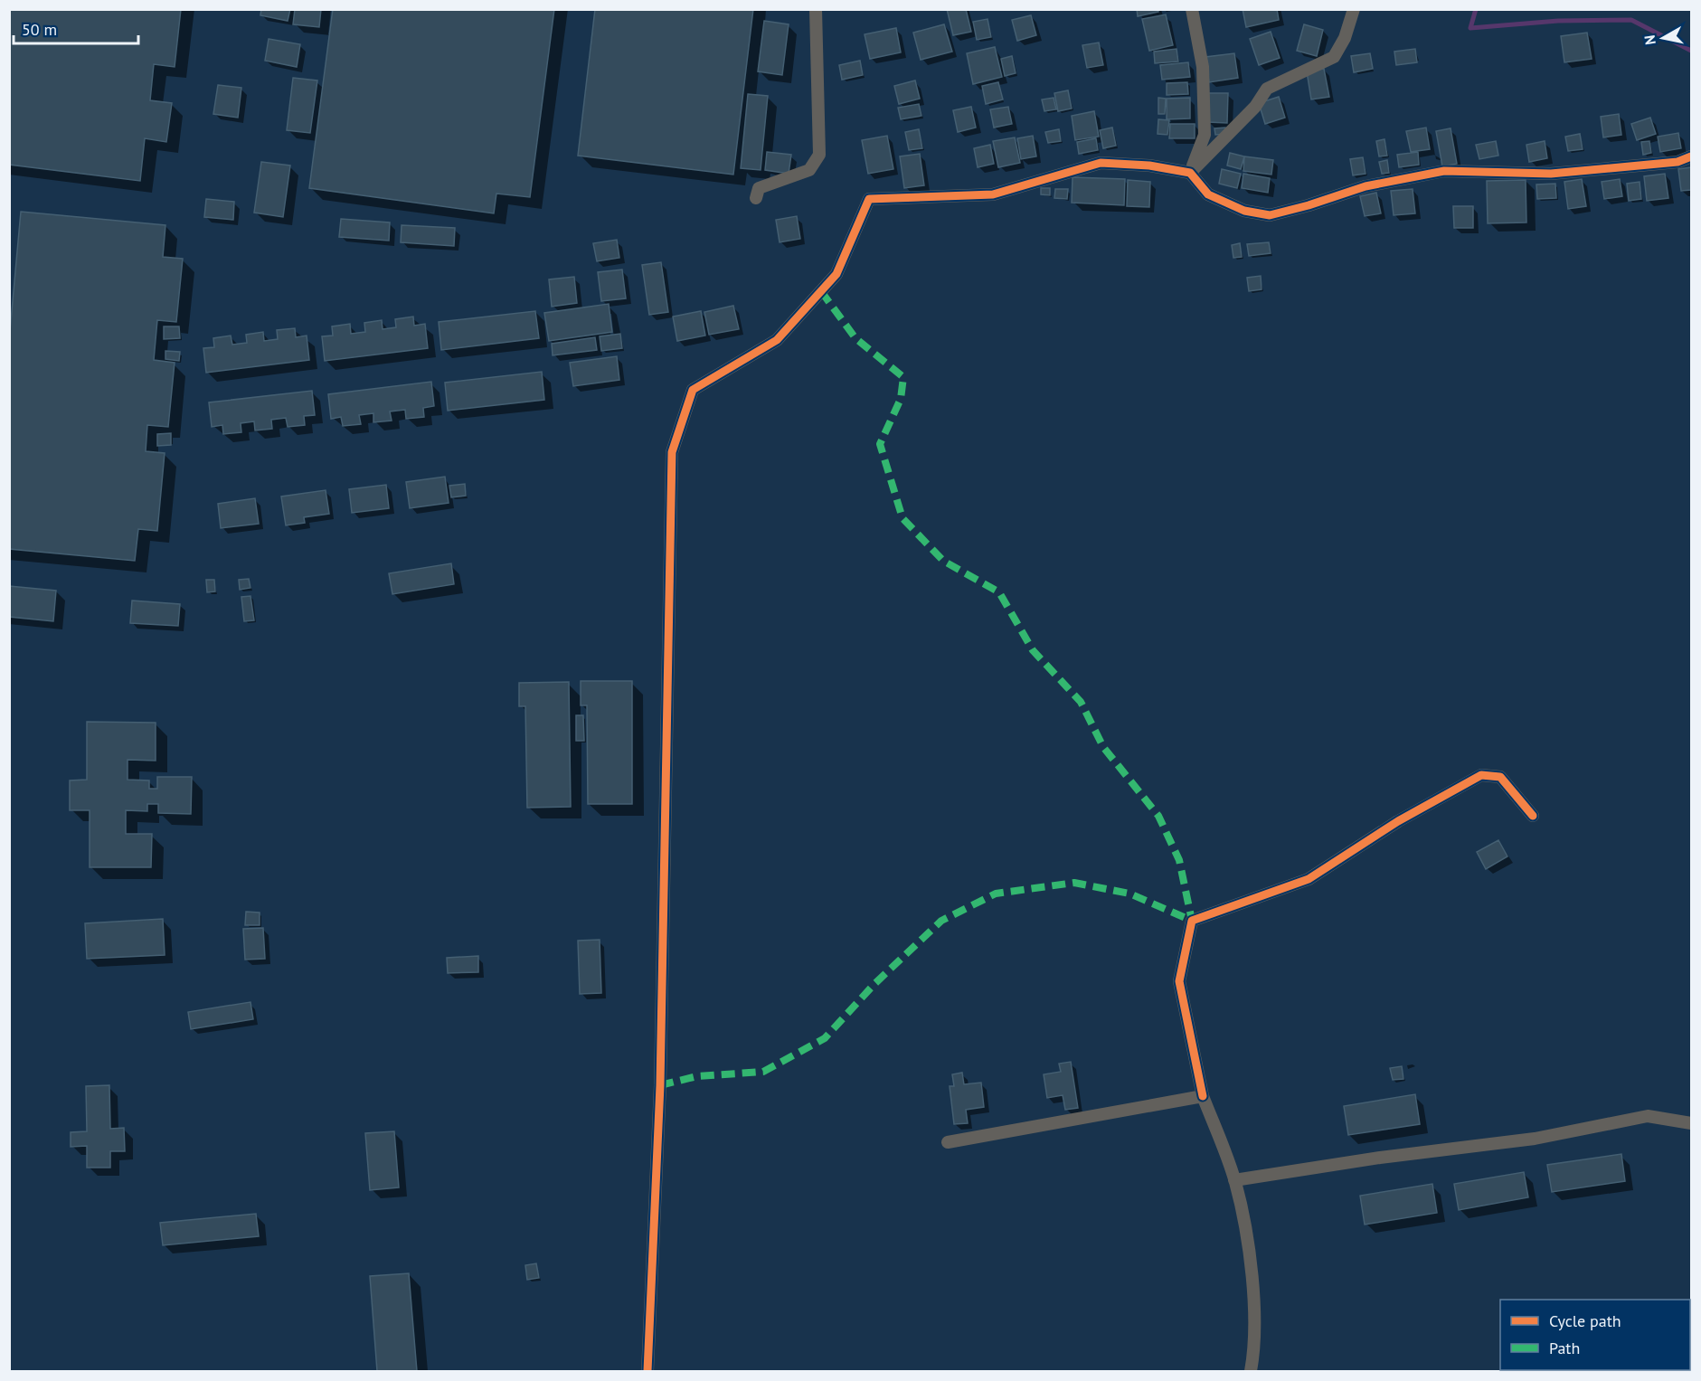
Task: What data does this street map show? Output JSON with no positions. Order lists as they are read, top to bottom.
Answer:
{
  "legend": ["Cycle path", "Path"],
  "scale_bar": "50 m",
  "north": "left"
}
